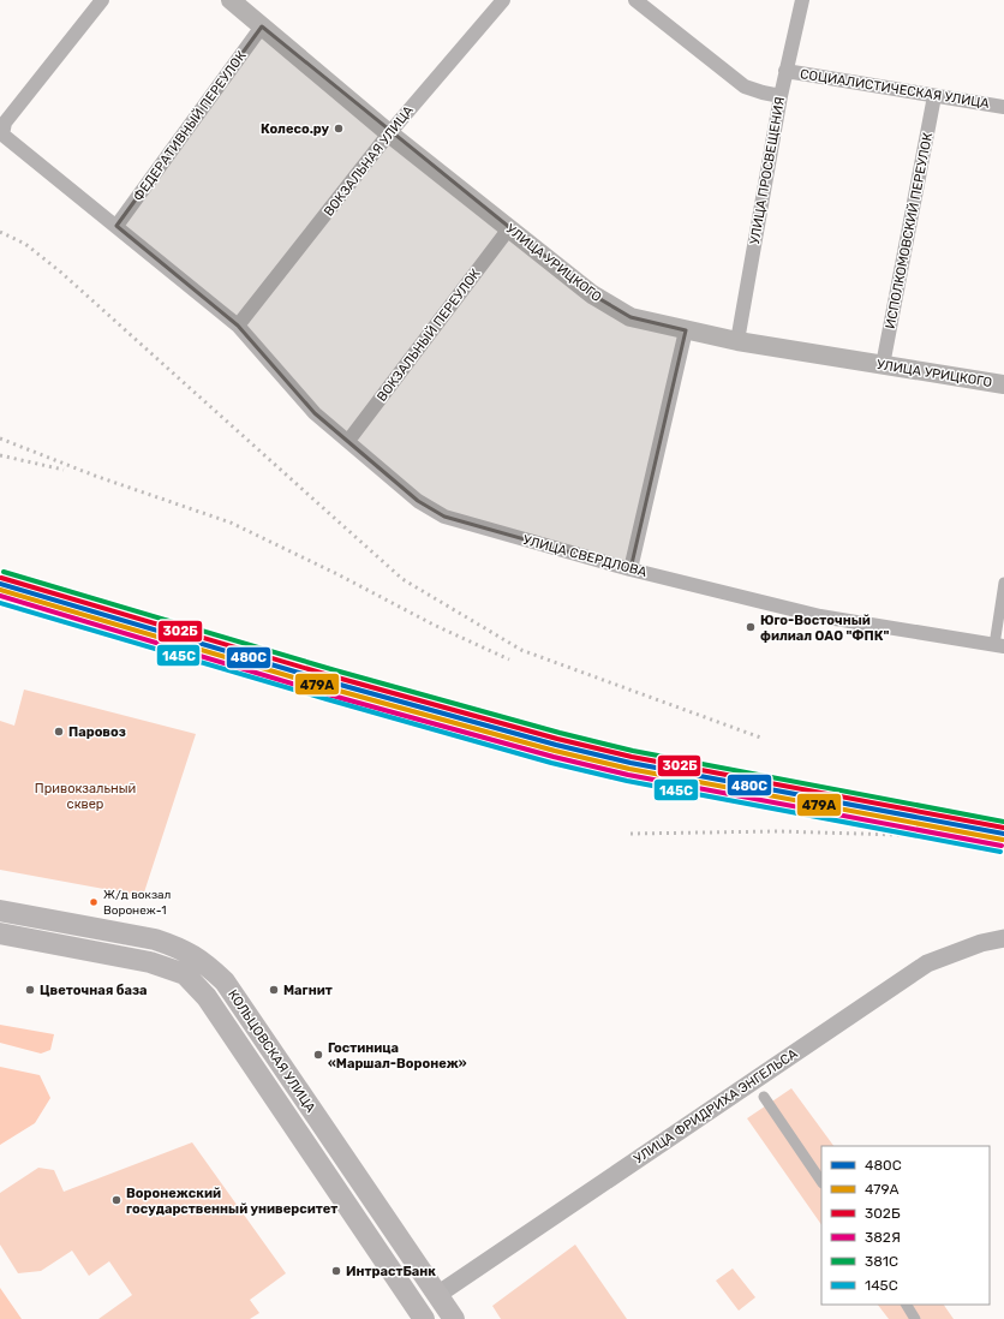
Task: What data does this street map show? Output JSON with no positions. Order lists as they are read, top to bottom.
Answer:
{
  "streets": {
    "main road": ["УЛИЦА УРИЦКОГО", "КОЛЬЦОВСКАЯ УЛИЦА"],
    "street": [
      "СОЦИАЛИСТИЧЕСКАЯ УЛИЦА",
      "ФЕДЕРАТИВНЫЙ ПЕРЕУЛОК",
      "ВОКЗАЛЬНАЯ УЛИЦА",
      "УЛИЦА ПРОСВЕЩЕНИЯ",
      "ИСПОЛКОМОВСКИЙ ПЕРЕУЛОК",
      "ВОКЗАЛЬНЫЙ ПЕРЕУЛОК",
      "УЛИЦА СВЕРДЛОВА",
      "УЛИЦА ФРИДРИХА ЭНГЕЛЬСА"
    ]
  },
  "crossings": [
    ["СОЦИАЛИСТИЧЕСКАЯ УЛИЦА", "УЛИЦА ПРОСВЕЩЕНИЯ"],
    ["СОЦИАЛИСТИЧЕСКАЯ УЛИЦА", "ИСПОЛКОМОВСКИЙ ПЕРЕУЛОК"],
    ["ФЕДЕРАТИВНЫЙ ПЕРЕУЛОК", "УЛИЦА УРИЦКОГО"],
    ["ФЕДЕРАТИВНЫЙ ПЕРЕУЛОК", "УЛИЦА СВЕРДЛОВА"],
    ["ВОКЗАЛЬНАЯ УЛИЦА", "УЛИЦА УРИЦКОГО"],
    ["ВОКЗАЛЬНАЯ УЛИЦА", "УЛИЦА СВЕРДЛОВА"],
    ["УЛИЦА ПРОСВЕЩЕНИЯ", "УЛИЦА УРИЦКОГО"],
    ["ИСПОЛКОМОВСКИЙ ПЕРЕУЛОК", "УЛИЦА УРИЦКОГО"],
    ["УЛИЦА УРИЦКОГО", "ВОКЗАЛЬНЫЙ ПЕРЕУЛОК"],
    ["ВОКЗАЛЬНЫЙ ПЕРЕУЛОК", "УЛИЦА СВЕРДЛОВА"],
    ["КОЛЬЦОВСКАЯ УЛИЦА", "УЛИЦА ФРИДРИХА ЭНГЕЛЬСА"]
  ],
  "parks": ["Привокзальный сквер"],
  "places": [
    "Колесо.ру",
    "Юго-Восточный филиал ОАО \"ФПК\"",
    "Паровоз",
    "Ж/д вокзал Воронеж-1",
    "Цветочная база",
    "Магнит",
    "Гостиница «Маршал-Воронеж»",
    "Воронежский государственный университет",
    "ИнтрастБанк"
  ],
  "lines": [
    "transit line 381С",
    "transit line 302Б",
    "transit line 480С",
    "transit line 479А",
    "transit line 382Я",
    "transit line 145С"
  ],
  "legend": [
    "480С",
    "479А",
    "302Б",
    "382Я",
    "381С",
    "145С"
  ]
}
